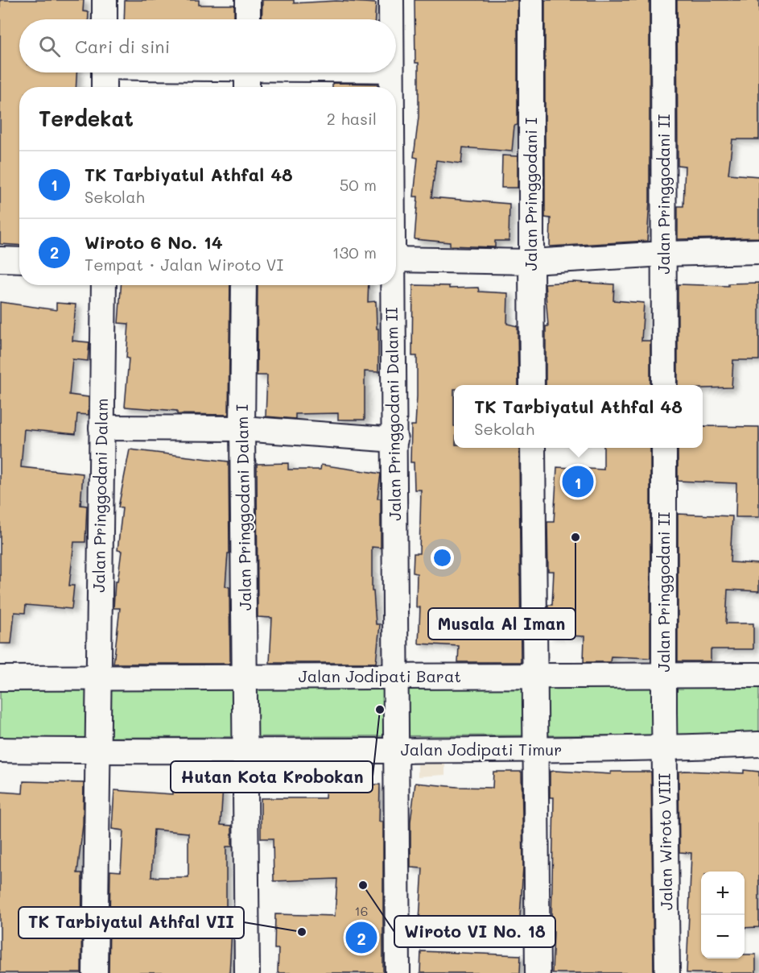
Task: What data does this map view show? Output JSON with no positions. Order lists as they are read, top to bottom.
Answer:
{
  "streets": {
    "street": [
      "Jalan Pringgodani I",
      "Jalan Pringgodani II",
      "Jalan Pringgodani Dalam II",
      "Jalan Pringgodani Dalam",
      "Jalan Pringgodani Dalam I",
      "Jalan Jodipati Barat",
      "Jalan Jodipati Timur",
      "Jalan Wiroto VIII"
    ]
  },
  "crossings": [
    ["Jalan Pringgodani II", "Jalan Jodipati Barat"],
    ["Jalan Pringgodani II", "Jalan Wiroto VIII"],
    ["Jalan Pringgodani Dalam II", "Jalan Jodipati Barat"],
    ["Jalan Pringgodani Dalam II", "Jalan Jodipati Timur"],
    ["Jalan Pringgodani Dalam", "Jalan Jodipati Barat"],
    ["Jalan Pringgodani Dalam", "Jalan Jodipati Timur"],
    ["Jalan Pringgodani Dalam I", "Jalan Jodipati Barat"],
    ["Jalan Pringgodani Dalam I", "Jalan Jodipati Timur"],
    ["Jalan Jodipati Timur", "Jalan Wiroto VIII"]
  ],
  "places": [
    "Musala Al Iman",
    "Hutan Kota Krobokan",
    "Wiroto VI No. 18",
    "TK Tarbiyatul Athfal VII"
  ],
  "house_numbers": ["16"],
  "page": {
    "search": "Cari di sini",
    "heading": ["Terdekat", "2 hasil"],
    "list": [
      {
        "mark": "1",
        "name": "TK Tarbiyatul Athfal 48",
        "note": "Sekolah",
        "value": "50 m"
      },
      {
        "mark": "2",
        "name": "Wiroto 6 No. 14",
        "note": "Tempat · Jalan Wiroto VI",
        "value": "130 m"
      }
    ],
    "popup": ["TK Tarbiyatul Athfal 48", "Sekolah"],
    "pins": ["1", "2"],
    "map_buttons": ["+", "−"]
  }
}
